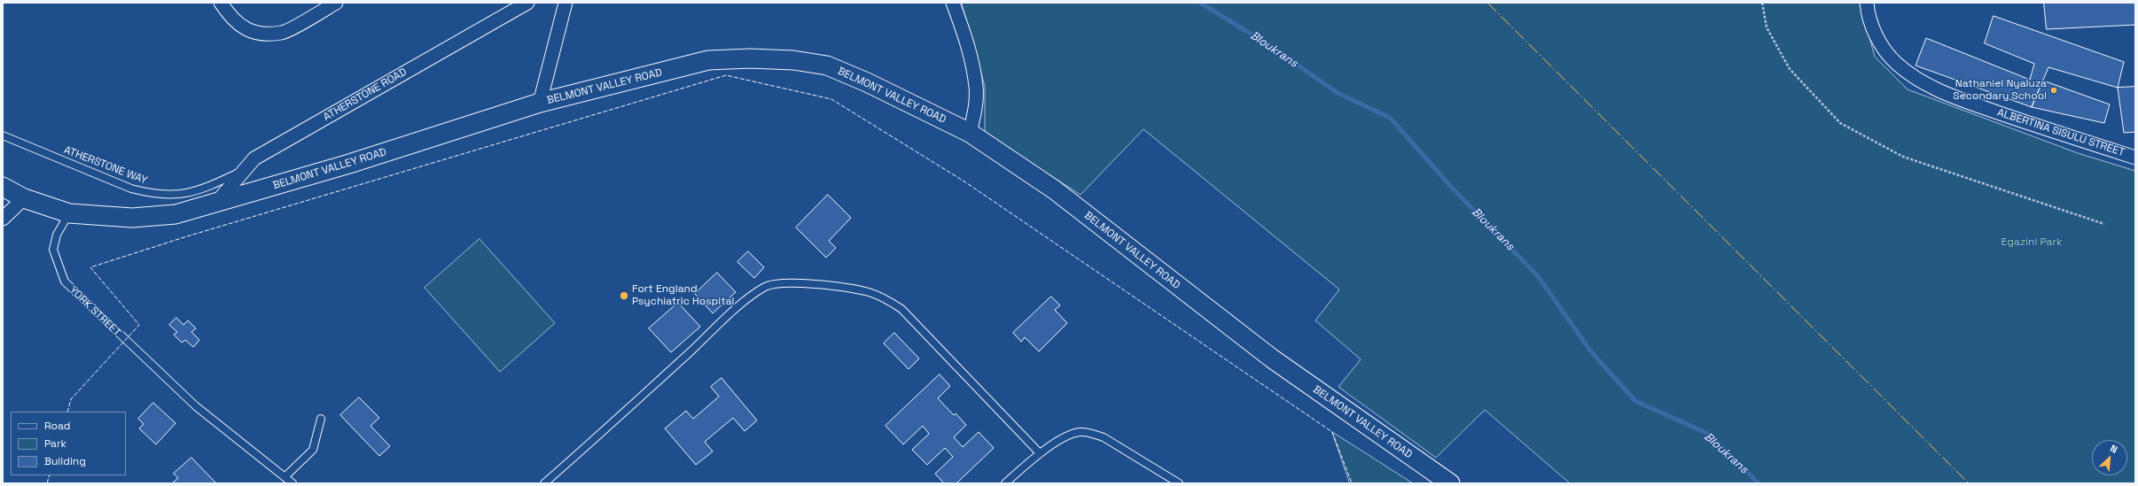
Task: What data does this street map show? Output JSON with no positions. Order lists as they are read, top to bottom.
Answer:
{
  "streets": {
    "street": ["BELMONT VALLEY ROAD", "ATHERSTONE ROAD", "ALBERTINA SISULU STREET"],
    "lane": ["ATHERSTONE WAY", "YORK STREET"]
  },
  "crossings": [
    ["BELMONT VALLEY ROAD", "ATHERSTONE ROAD"],
    ["BELMONT VALLEY ROAD", "YORK STREET"],
    ["ATHERSTONE ROAD", "ATHERSTONE WAY"]
  ],
  "water": ["Bloukrans"],
  "parks": ["Egazini Park"],
  "places": ["Nathaniel Nyaluza Secondary School", "Fort England Psychiatric Hospital"],
  "legend": ["Road", "Park", "Building"],
  "north": "top right"
}
